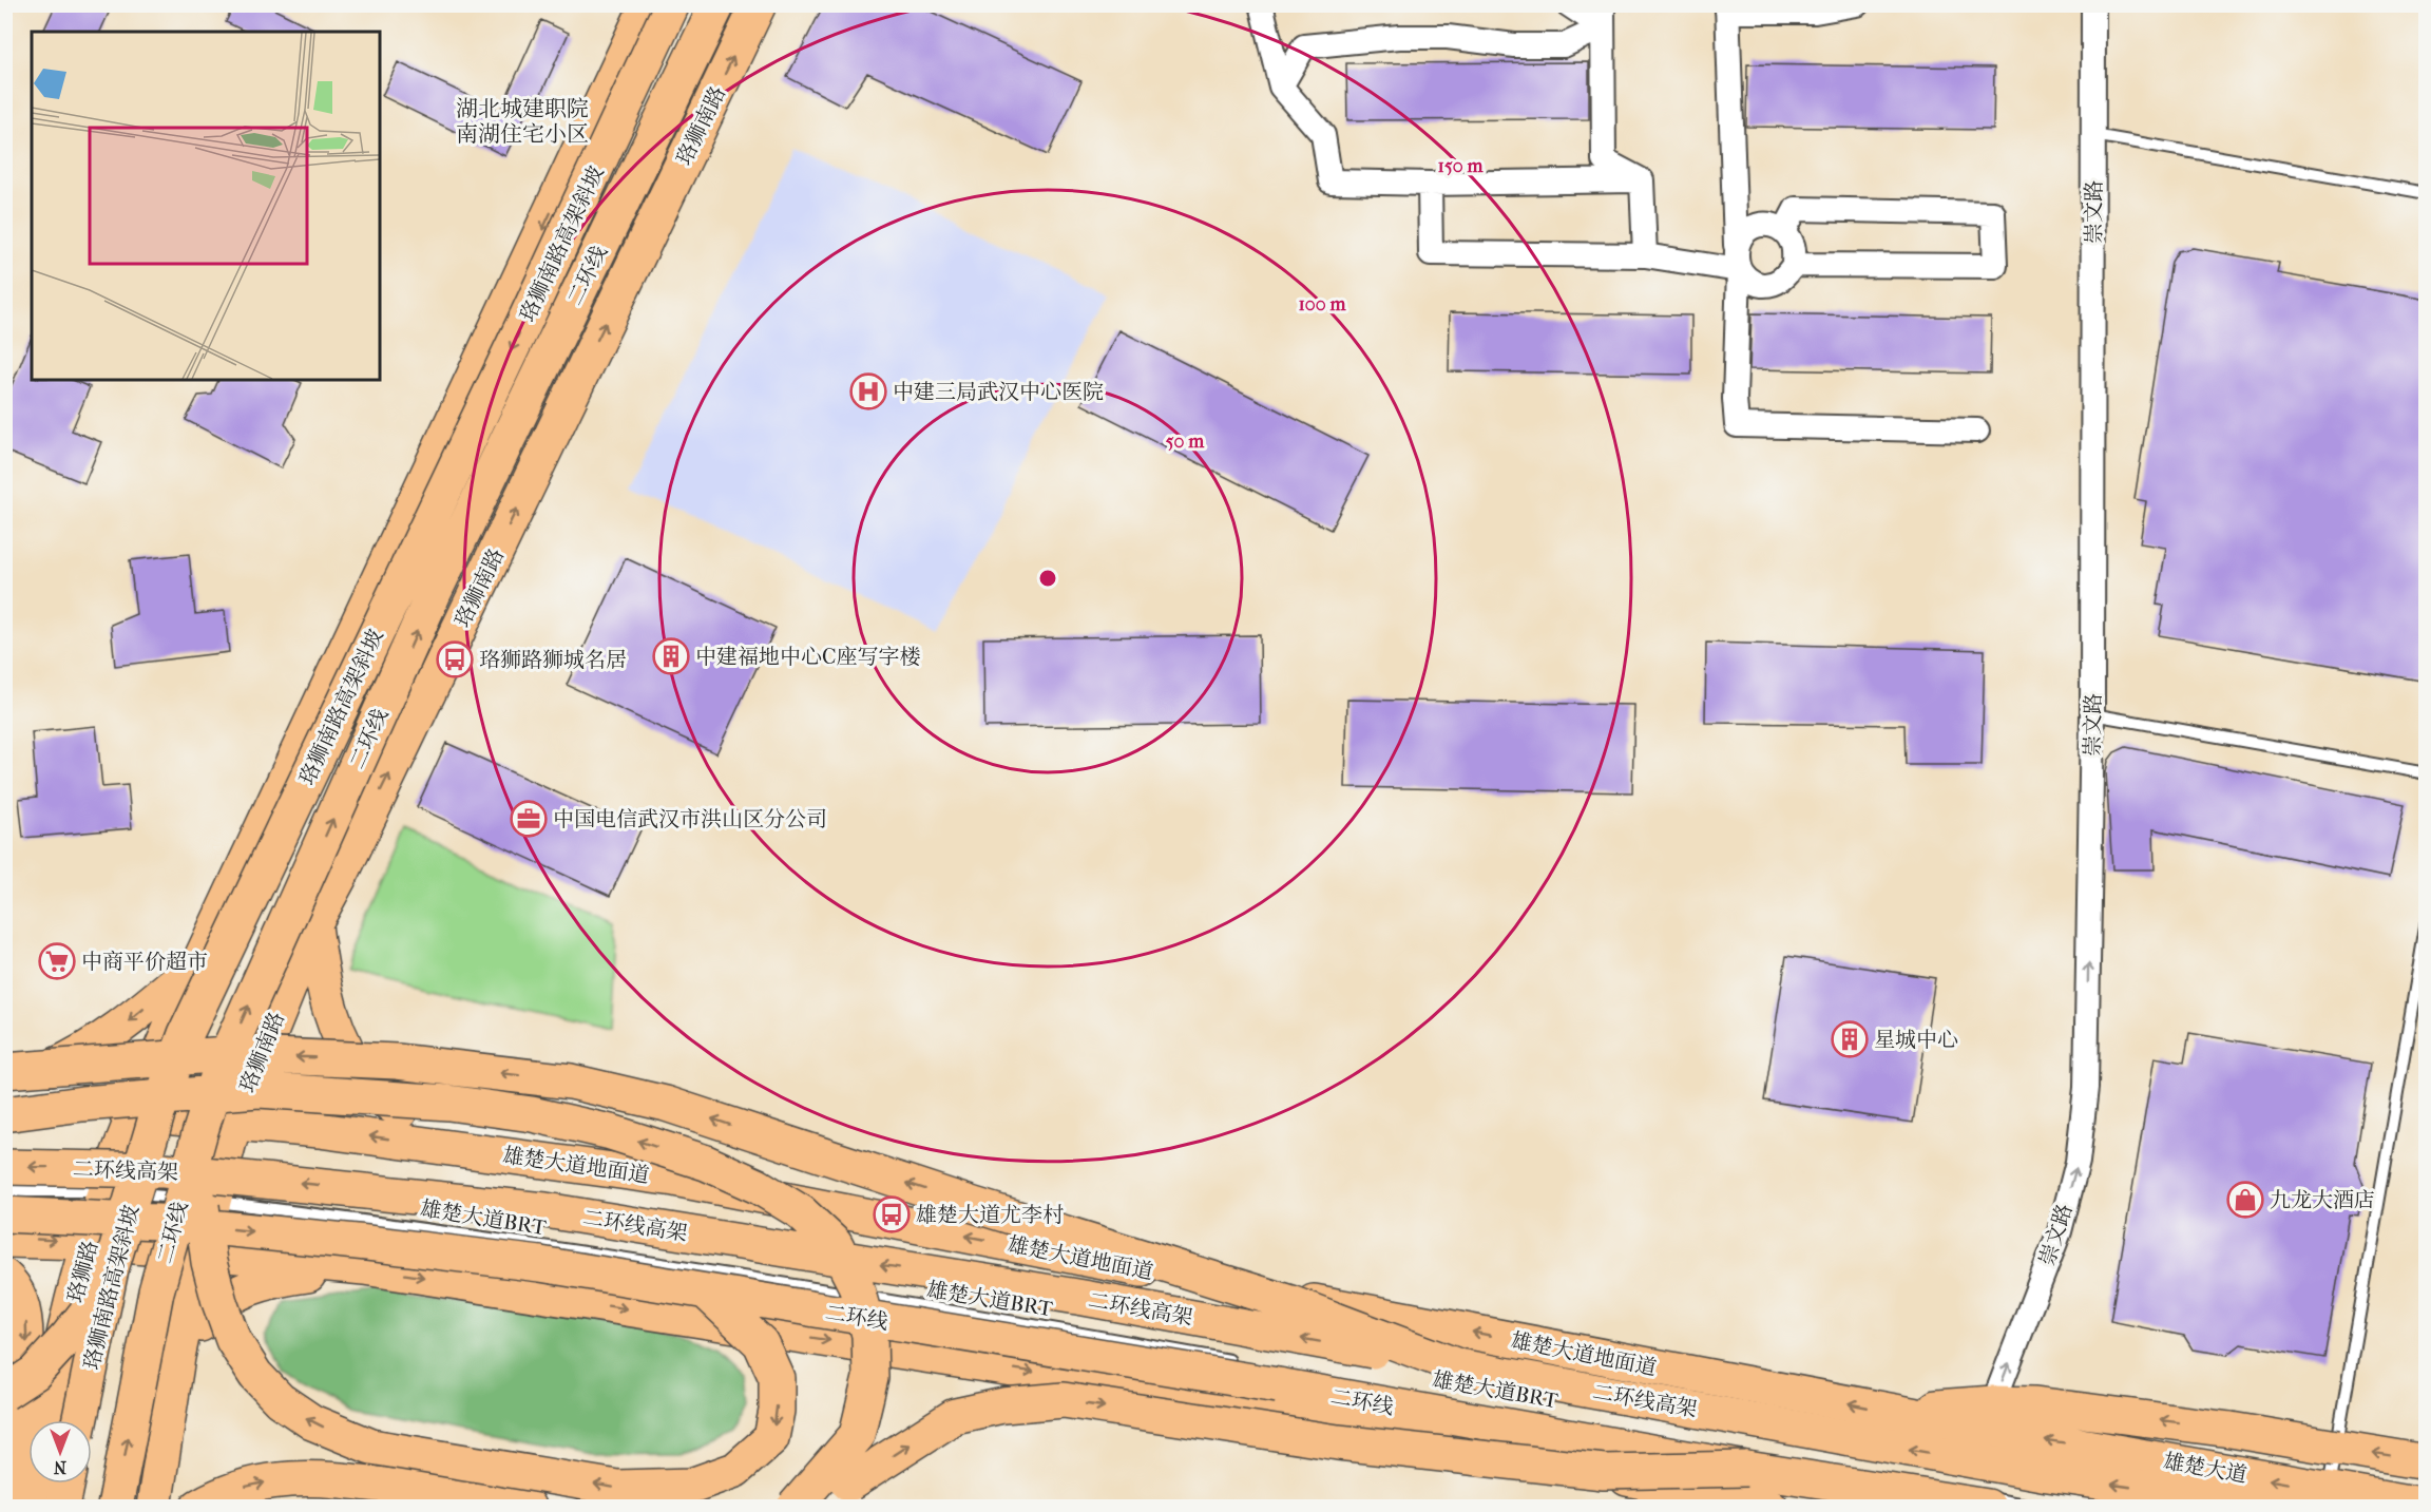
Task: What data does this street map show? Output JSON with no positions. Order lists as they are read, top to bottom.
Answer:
{
  "streets": {
    "main road": [
      "珞狮南路",
      "珞狮南路高架斜坡",
      "二环线",
      "雄楚大道地面道",
      "二环线高架",
      "珞狮路",
      "雄楚大道"
    ],
    "street": ["崇文路"],
    "lane": ["雄楚大道BRT"]
  },
  "crossings": [
    ["珞狮南路", "雄楚大道地面道"],
    ["珞狮南路", "雄楚大道BRT"],
    ["崇文路", "雄楚大道地面道"],
    ["崇文路", "雄楚大道"],
    ["雄楚大道地面道", "珞狮路"],
    ["雄楚大道地面道", "雄楚大道"],
    ["雄楚大道BRT", "珞狮路"]
  ],
  "one_way": ["崇文路"],
  "districts": ["湖北城建职院 南湖住宅小区"],
  "places": {
    "hospital": ["中建三局武汉中心医院"],
    "building": ["中建福地中心C座写字楼", "星城中心"],
    "bus stop": ["珞狮路狮城名居", "雄楚大道尤李村"],
    "office": ["中国电信武汉市洪山区分公司"],
    "supermarket": ["中商平价超市"],
    "shop": ["九龙大酒店"]
  },
  "north": "bottom",
  "rings": ["150 m", "100 m", "50 m"]
}
